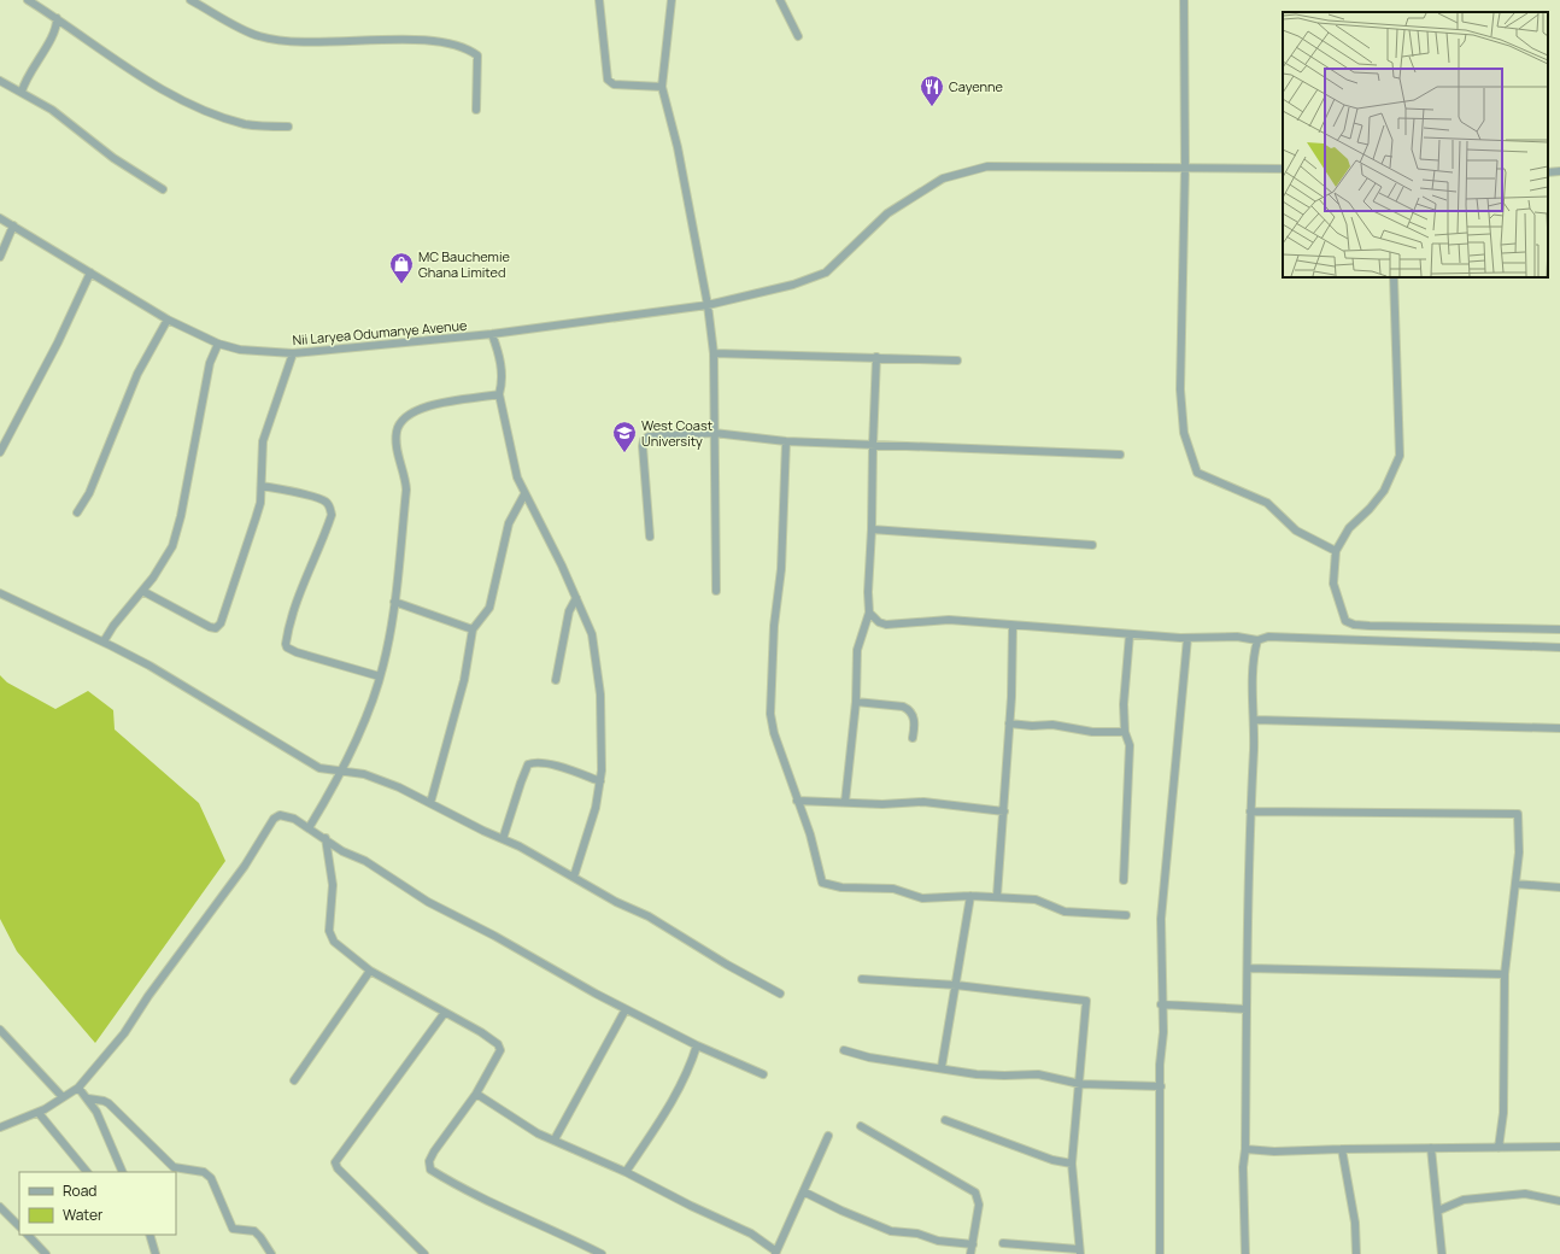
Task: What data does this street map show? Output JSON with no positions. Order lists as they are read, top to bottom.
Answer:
{
  "streets": {
    "street": ["Nii Laryea Odumanye Avenue"]
  },
  "places": {
    "restaurant": ["Cayenne"],
    "shop": ["MC Bauchemie Ghana Limited"],
    "school or university": ["West Coast University"]
  },
  "legend": ["Road", "Water"]
}
